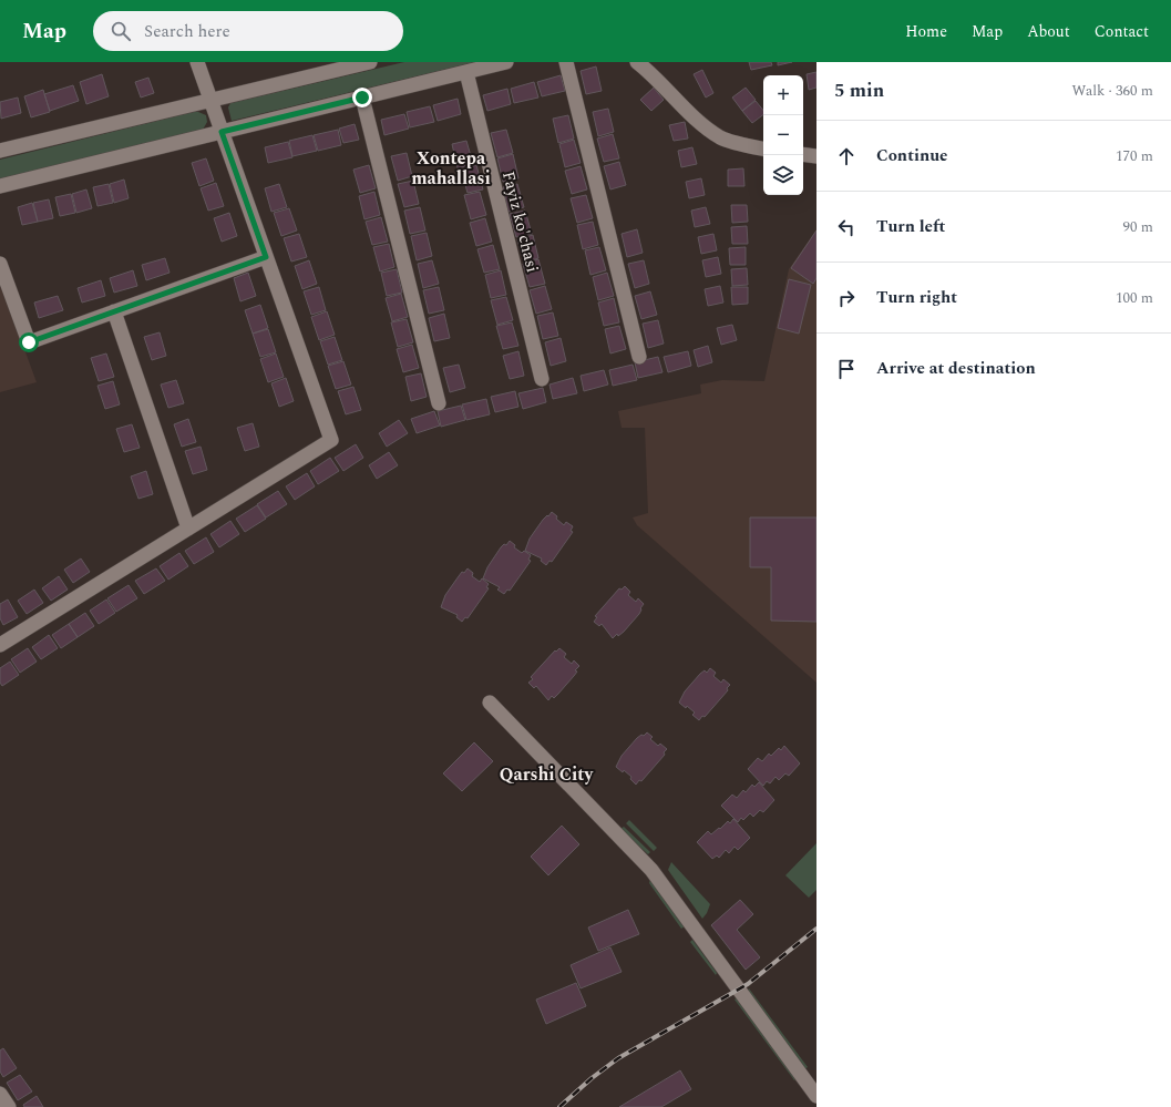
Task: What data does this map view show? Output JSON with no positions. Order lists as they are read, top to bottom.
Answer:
{
  "streets": {
    "street": ["Fayiz ko'chasi"]
  },
  "districts": ["Xontepa mahallasi", "Qarshi City"],
  "page": {
    "header": "Map",
    "search": "Search here",
    "nav": [
      "Home",
      "Map",
      "About",
      "Contact"
    ],
    "heading": ["5 min", "Walk · 360 m"],
    "map_buttons": ["+", "−"],
    "list": [
      ["Continue", "170 m"],
      ["Turn left", "90 m"],
      ["Turn right", "100 m"],
      "Arrive at destination"
    ]
  }
}
